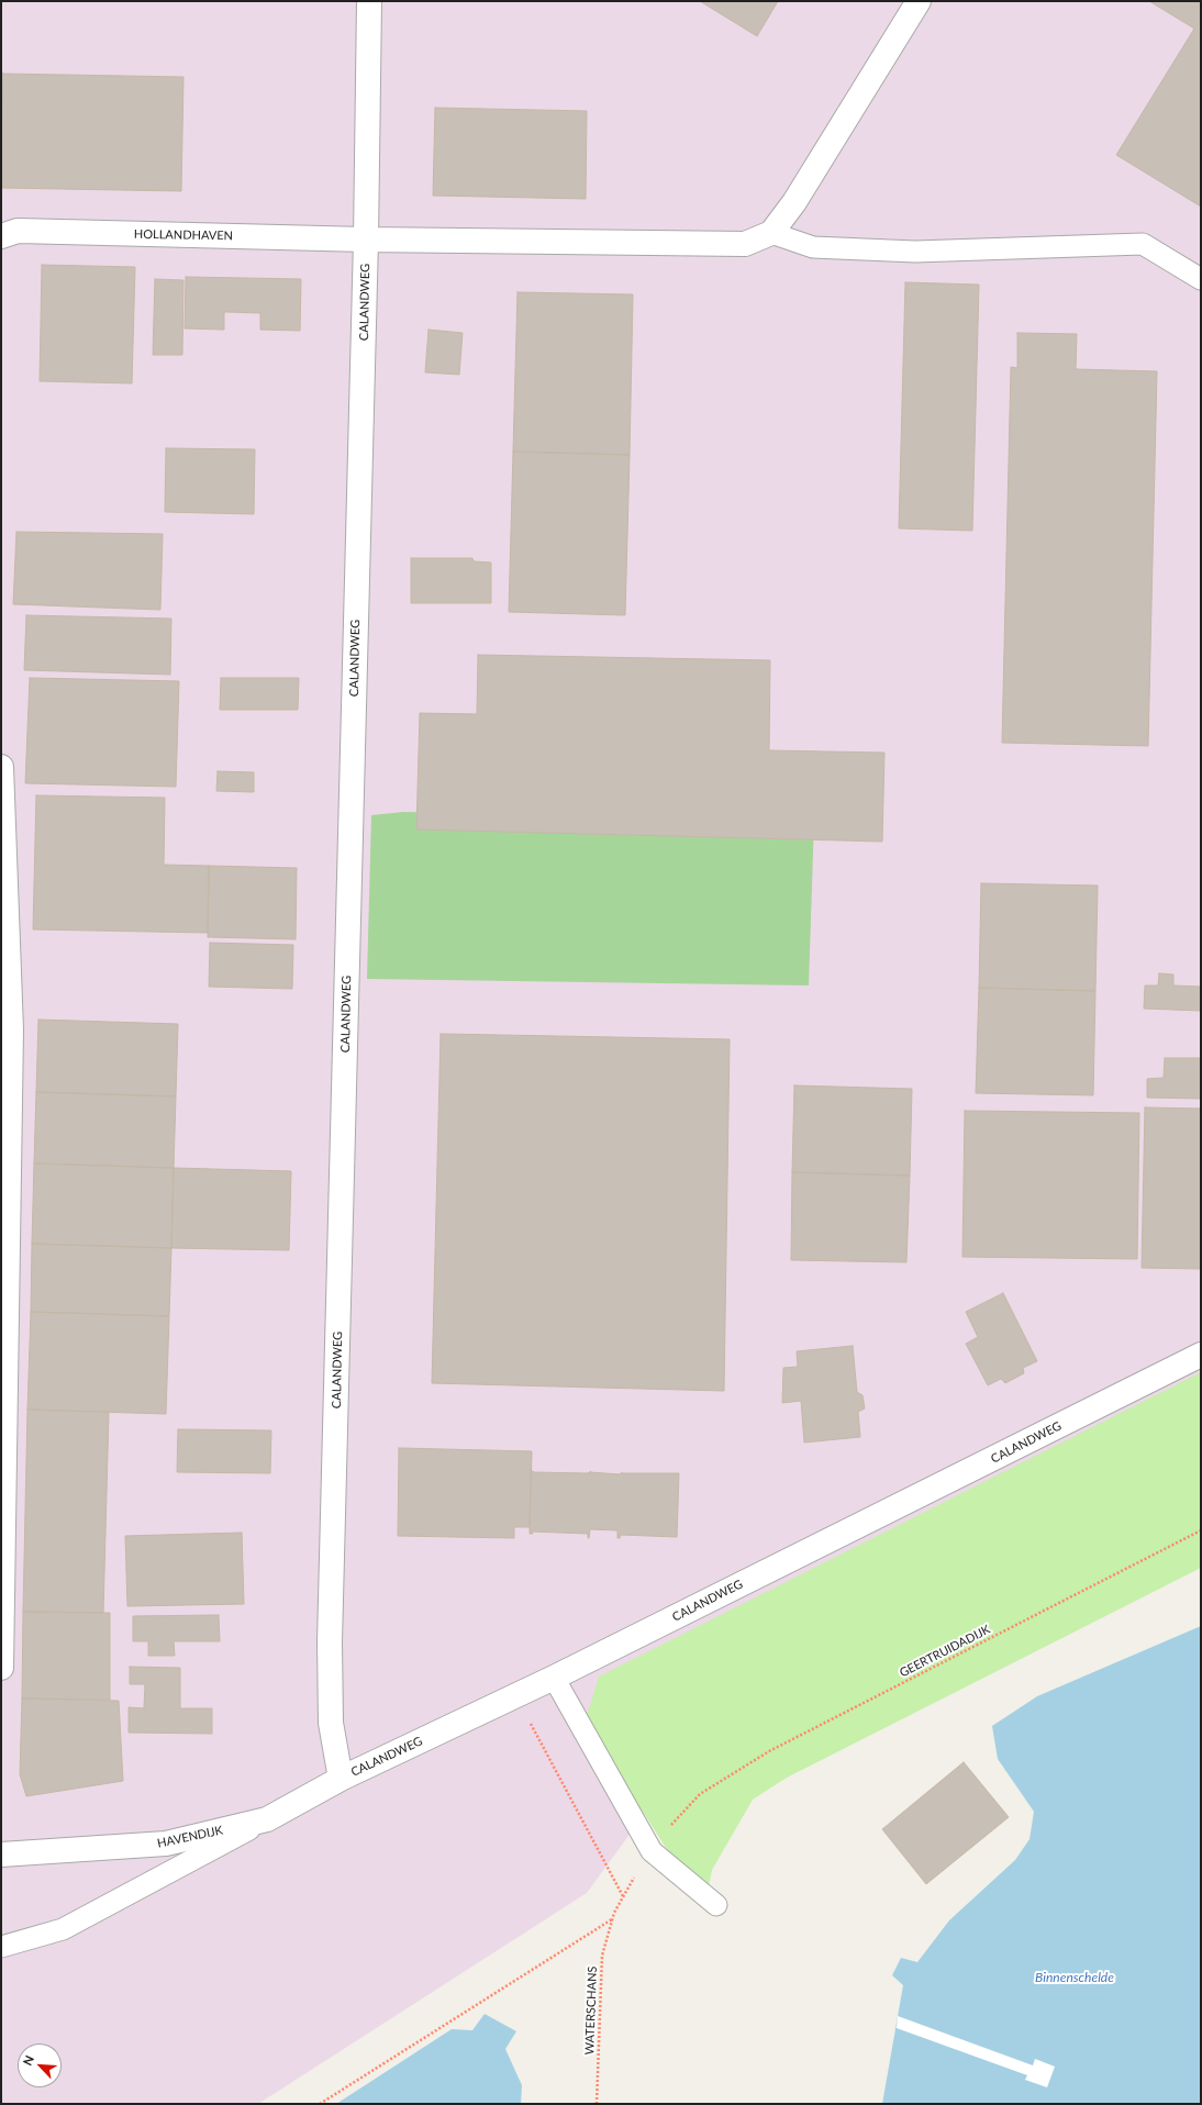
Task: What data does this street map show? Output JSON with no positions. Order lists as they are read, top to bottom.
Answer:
{
  "streets": {
    "street": ["HOLLANDHAVEN", "CALANDWEG", "HAVENDIJK"],
    "path": ["GEERTRUIDADIJK", "WATERSCHANS"]
  },
  "crossings": [
    ["HOLLANDHAVEN", "CALANDWEG"],
    ["CALANDWEG", "HAVENDIJK"]
  ],
  "water": ["Binnenschelde"],
  "north": "top left"
}
